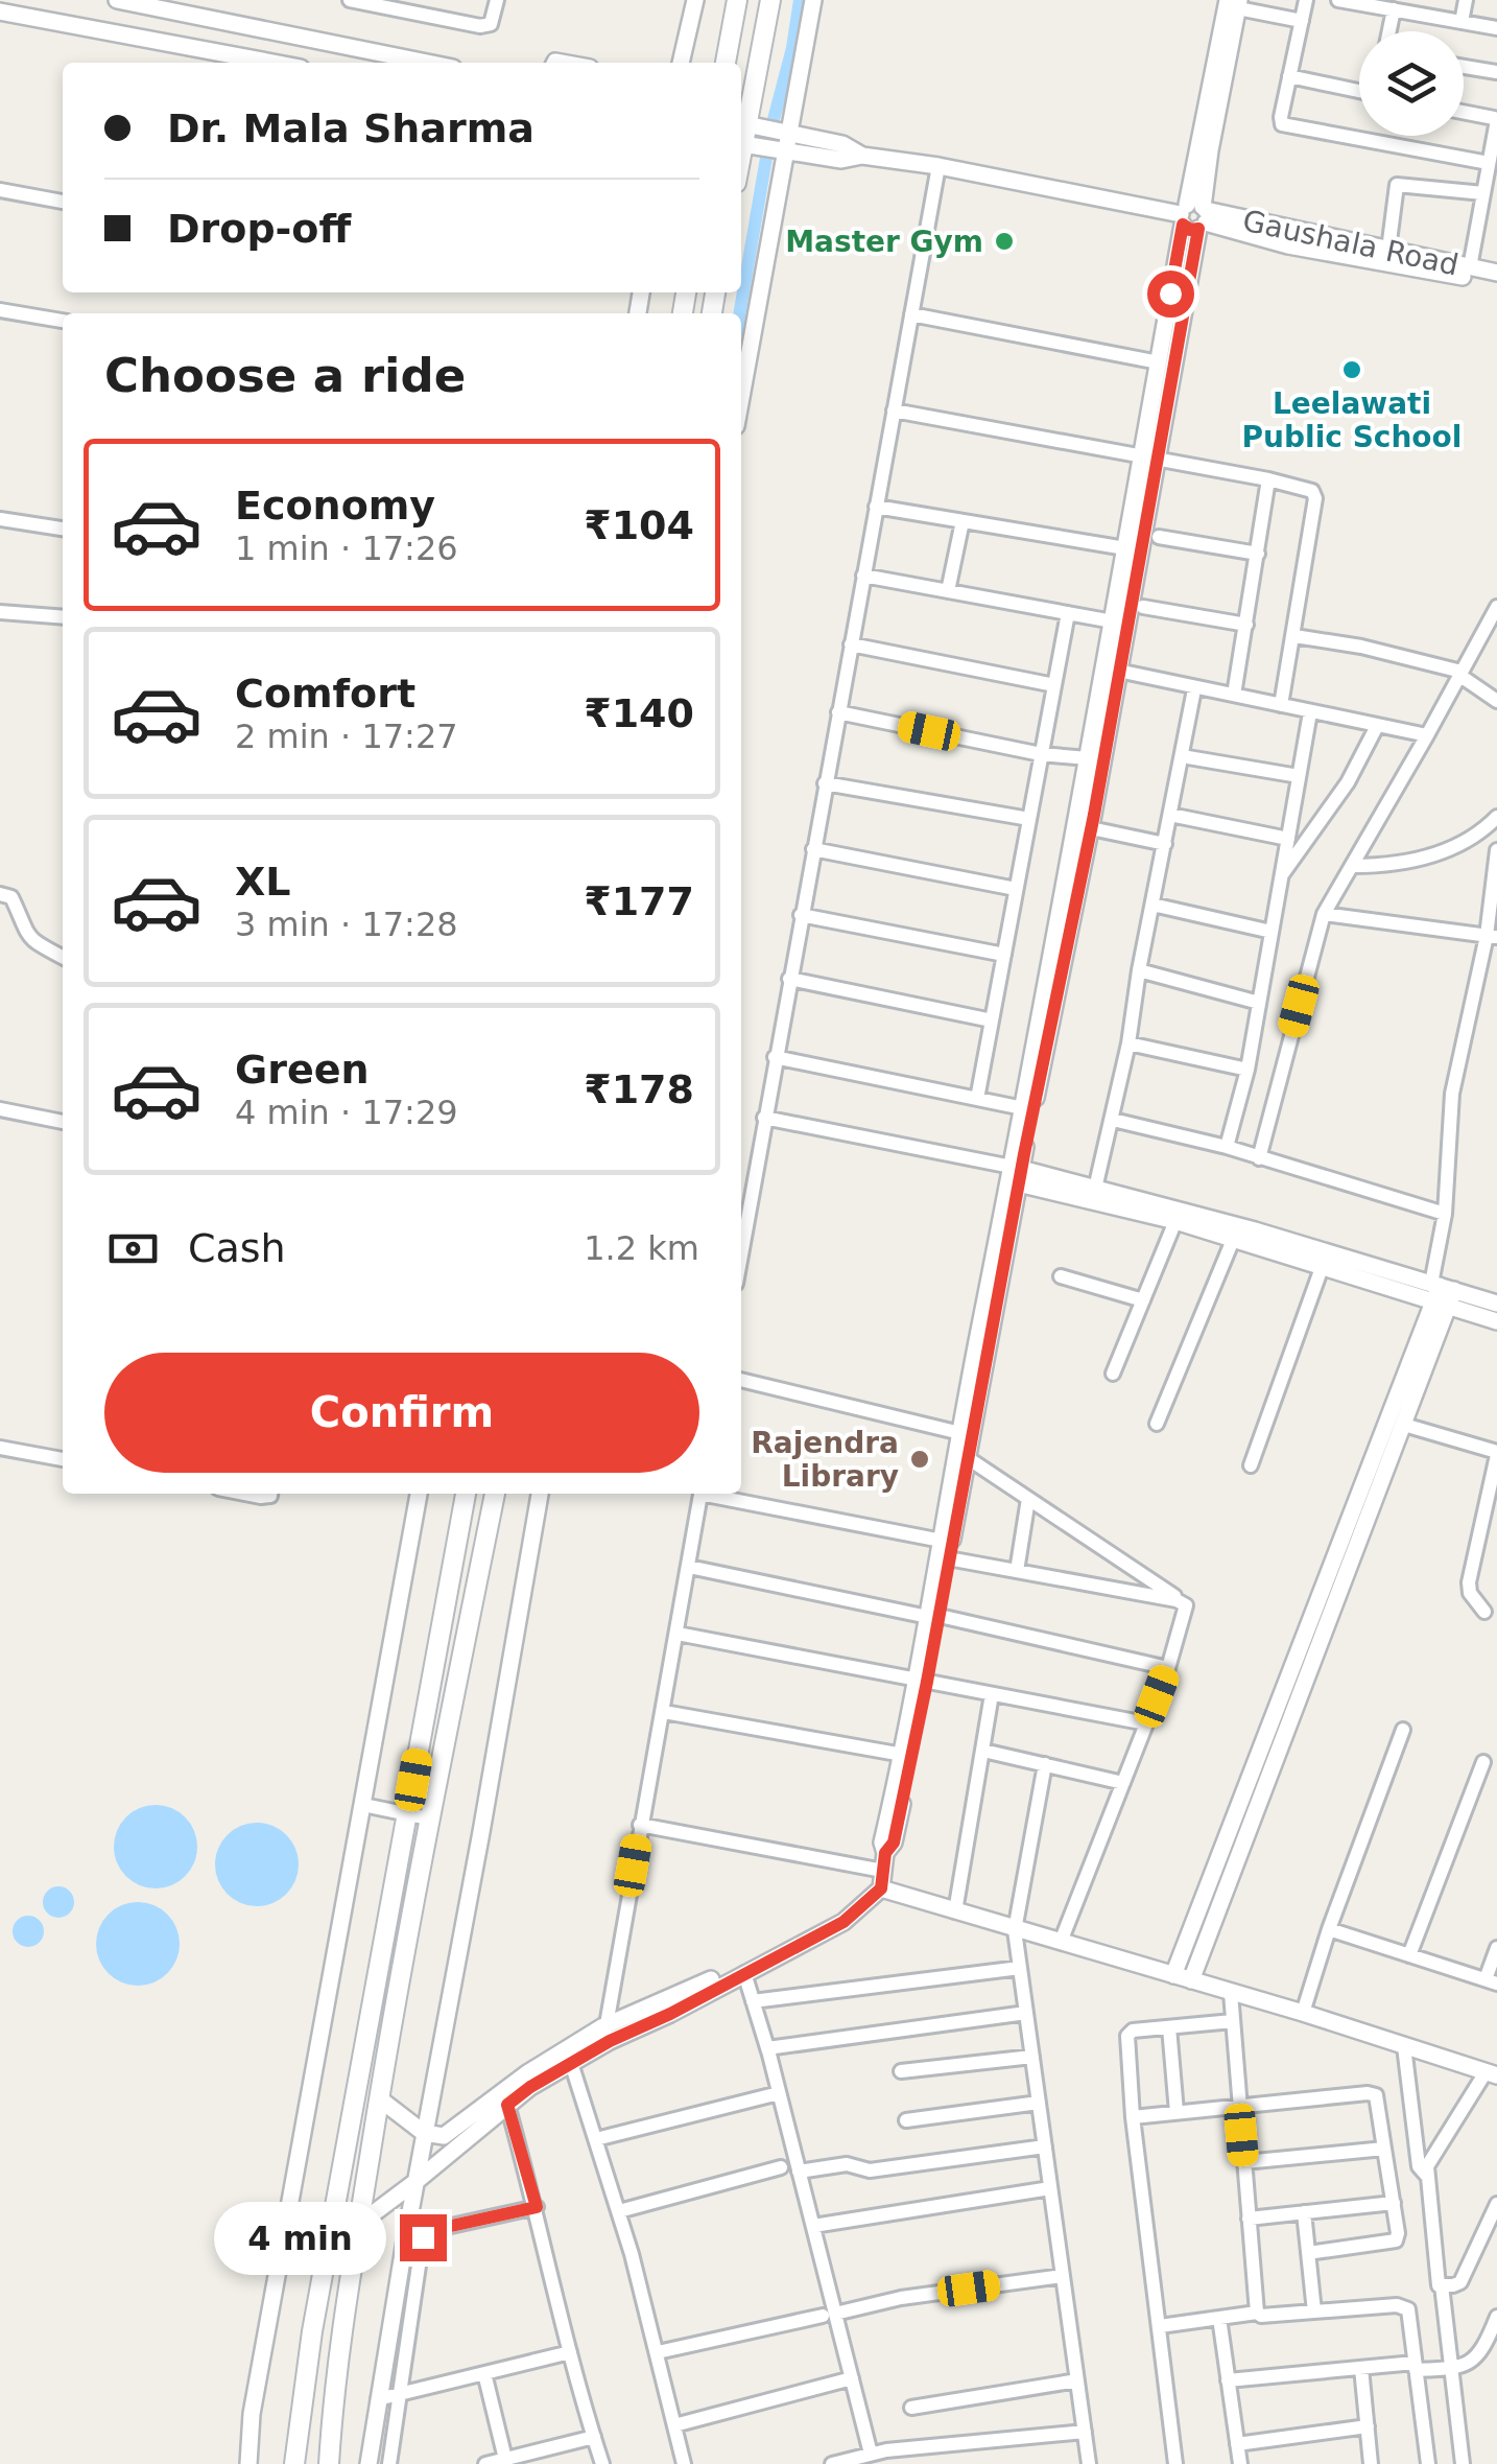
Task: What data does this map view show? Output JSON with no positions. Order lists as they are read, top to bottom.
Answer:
{
  "streets": {
    "street": ["Gaushala Road"]
  },
  "places": ["Master Gym", "Leelawati Public School", "Rajendra Library"],
  "page": {
    "banner": ["Dr. Mala Sharma", "Drop-off"],
    "heading": "Choose a ride",
    "list": [
      {
        "name": "Economy",
        "note": "1 min · 17:26",
        "value": "₹104"
      },
      {
        "name": "Comfort",
        "note": "2 min · 17:27",
        "value": "₹140"
      },
      {
        "name": "XL",
        "note": "3 min · 17:28",
        "value": "₹177"
      },
      {
        "name": "Green",
        "note": "4 min · 17:29",
        "value": "₹178"
      }
    ],
    "pay": ["Cash", "1.2 km"],
    "buttons": "Confirm",
    "bubble": "4 min"
  }
}
